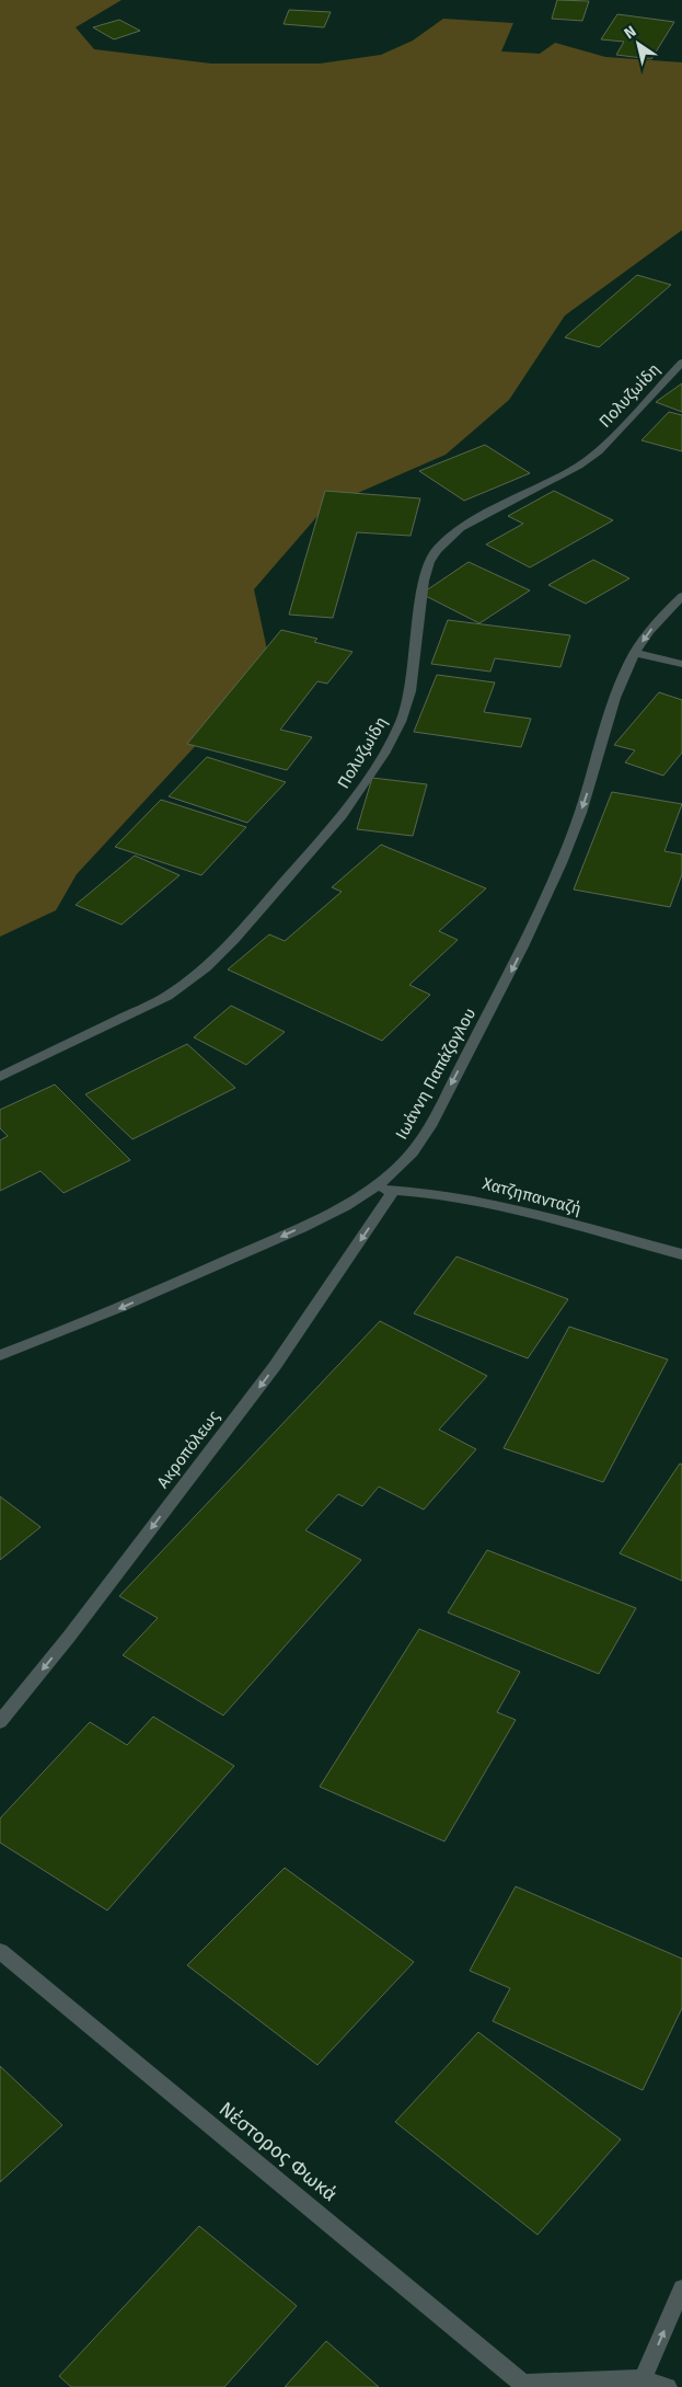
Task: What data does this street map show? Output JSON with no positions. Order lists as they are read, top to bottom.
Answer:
{
  "streets": {
    "street": [
      "Πολυζωίδη",
      "Ιωάννη Παπάζογλου",
      "Χατζηπανταζή",
      "Ακροπόλεως",
      "Νέστορος Φωκά"
    ]
  },
  "crossings": [
    ["Ιωάννη Παπάζογλου", "Χατζηπανταζή"],
    ["Χατζηπανταζή", "Ακροπόλεως"]
  ],
  "one_way": ["Ιωάννη Παπάζογλου", "Ακροπόλεως"],
  "north": "top left"
}
